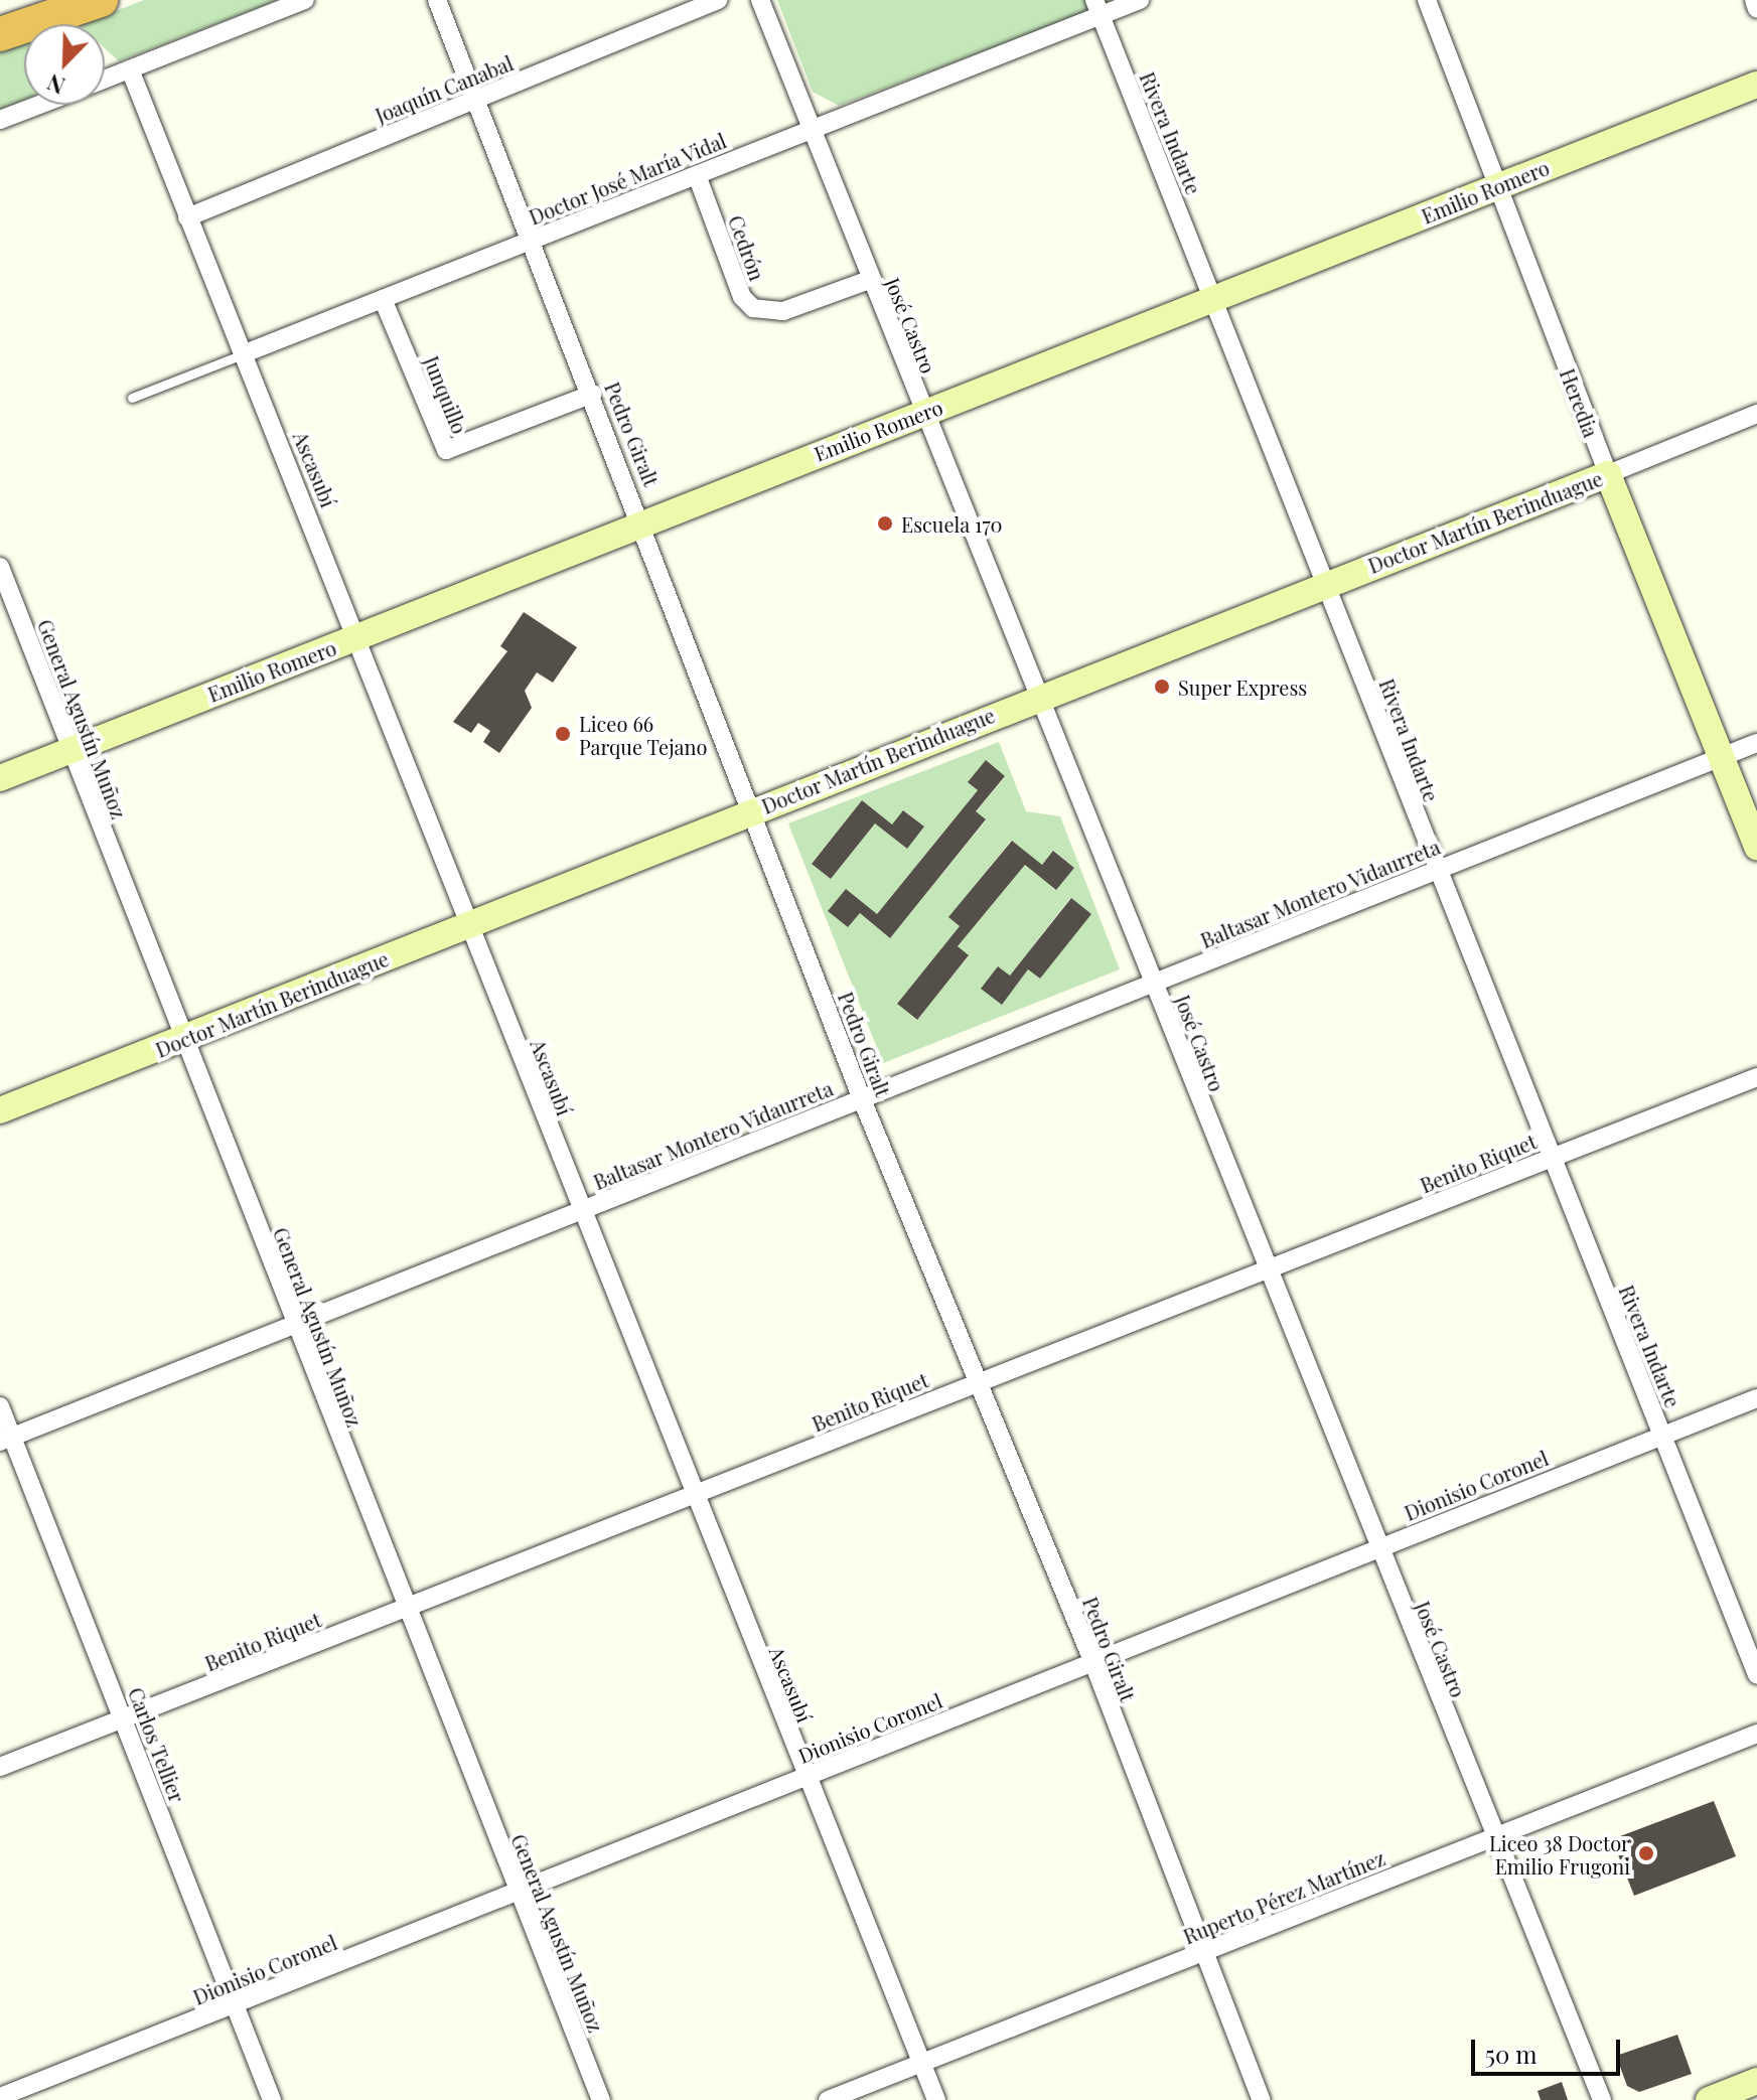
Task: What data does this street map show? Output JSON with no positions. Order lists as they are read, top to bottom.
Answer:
{
  "streets": {
    "street": [
      "Joaquín Canabal",
      "Rivera Indarte",
      "Doctor José María Vidal",
      "Emilio Romero",
      "Cedrón",
      "José Castro",
      "Junquillo",
      "Heredia",
      "Pedro Giralt",
      "Ascasubí",
      "Doctor Martín Berinduague",
      "General Agustín Muñoz",
      "Baltasar Montero Vidaurreta",
      "Benito Riquet",
      "Dionisio Coronel",
      "Carlos Tellier",
      "Ruperto Pérez Martínez"
    ]
  },
  "crossings": [
    ["Joaquín Canabal", "Pedro Giralt"],
    ["Joaquín Canabal", "Ascasubí"],
    ["Rivera Indarte", "Doctor José María Vidal"],
    ["Rivera Indarte", "Emilio Romero"],
    ["Rivera Indarte", "Doctor Martín Berinduague"],
    ["Rivera Indarte", "Baltasar Montero Vidaurreta"],
    ["Rivera Indarte", "Benito Riquet"],
    ["Rivera Indarte", "Dionisio Coronel"],
    ["Doctor José María Vidal", "Cedrón"],
    ["Doctor José María Vidal", "José Castro"],
    ["Doctor José María Vidal", "Junquillo"],
    ["Doctor José María Vidal", "Pedro Giralt"],
    ["Doctor José María Vidal", "Ascasubí"],
    ["Emilio Romero", "José Castro"],
    ["Emilio Romero", "Heredia"],
    ["Emilio Romero", "Pedro Giralt"],
    ["Emilio Romero", "Ascasubí"],
    ["Emilio Romero", "General Agustín Muñoz"],
    ["Cedrón", "José Castro"],
    ["José Castro", "Doctor Martín Berinduague"],
    ["José Castro", "Baltasar Montero Vidaurreta"],
    ["José Castro", "Benito Riquet"],
    ["José Castro", "Dionisio Coronel"],
    ["José Castro", "Ruperto Pérez Martínez"],
    ["Junquillo", "Pedro Giralt"],
    ["Heredia", "Doctor Martín Berinduague"],
    ["Heredia", "Baltasar Montero Vidaurreta"],
    ["Pedro Giralt", "Doctor Martín Berinduague"],
    ["Pedro Giralt", "Baltasar Montero Vidaurreta"],
    ["Pedro Giralt", "Benito Riquet"],
    ["Pedro Giralt", "Dionisio Coronel"],
    ["Pedro Giralt", "Ruperto Pérez Martínez"],
    ["Ascasubí", "Doctor Martín Berinduague"],
    ["Ascasubí", "Baltasar Montero Vidaurreta"],
    ["Ascasubí", "Benito Riquet"],
    ["Ascasubí", "Dionisio Coronel"],
    ["Ascasubí", "Ruperto Pérez Martínez"],
    ["Doctor Martín Berinduague", "General Agustín Muñoz"],
    ["General Agustín Muñoz", "Baltasar Montero Vidaurreta"],
    ["General Agustín Muñoz", "Benito Riquet"],
    ["General Agustín Muñoz", "Dionisio Coronel"],
    ["Baltasar Montero Vidaurreta", "Carlos Tellier"],
    ["Benito Riquet", "Carlos Tellier"],
    ["Dionisio Coronel", "Carlos Tellier"]
  ],
  "places": [
    "Escuela 170",
    "Super Express",
    "Liceo 66 Parque Tejano",
    "Liceo 38 Doctor Emilio Frugoni"
  ],
  "scale_bar": "50 m",
  "north": "bottom left"
}
